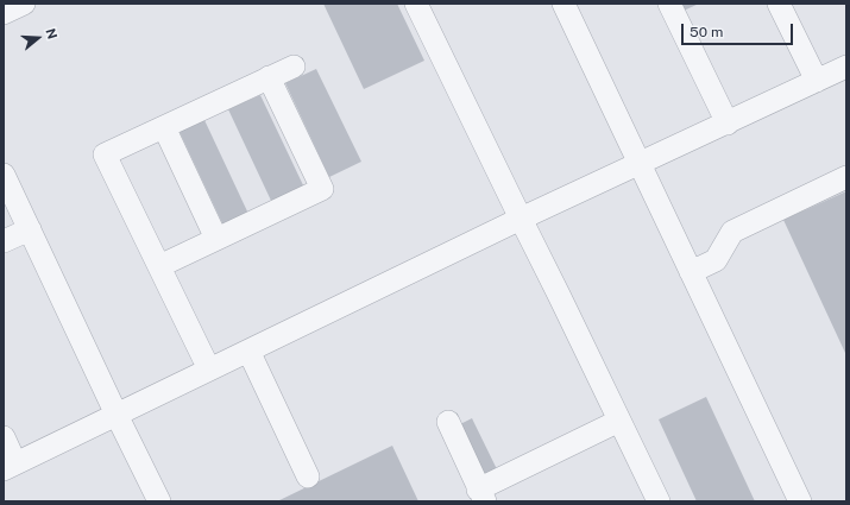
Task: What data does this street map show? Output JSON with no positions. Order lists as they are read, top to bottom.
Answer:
{
  "scale_bar": "50 m",
  "north": "right"
}
